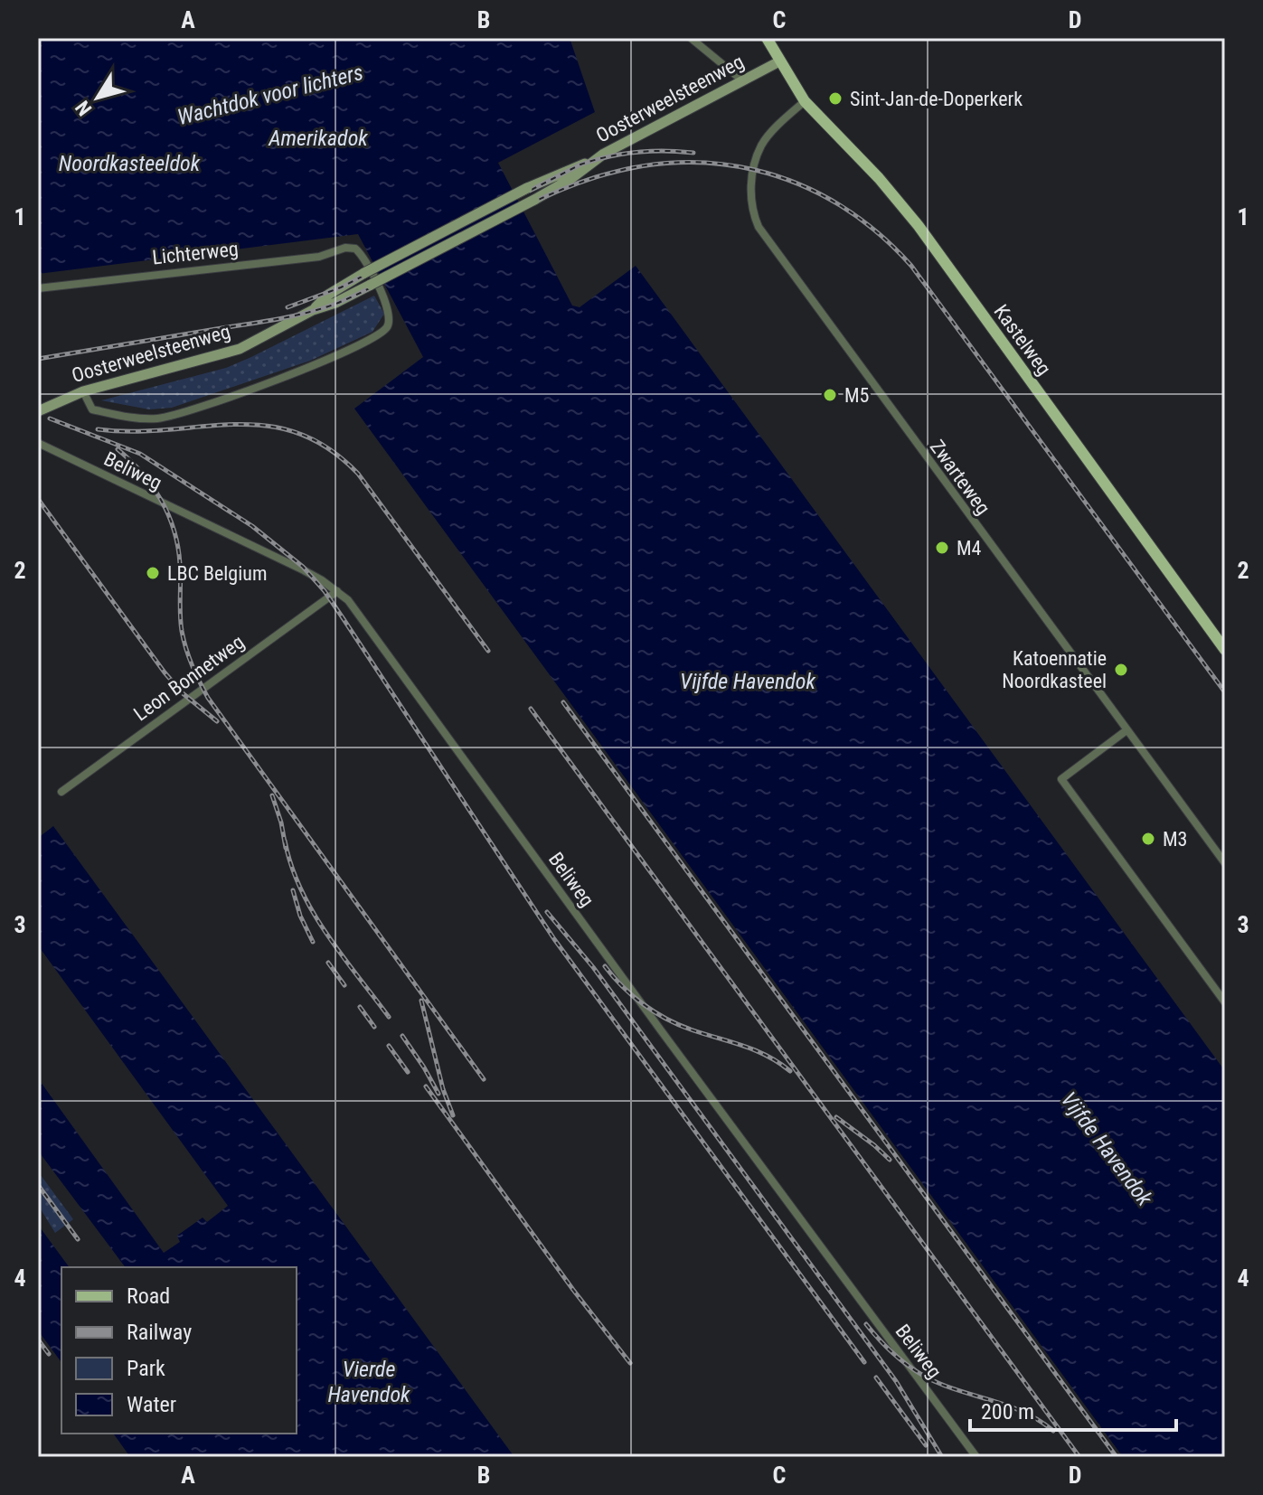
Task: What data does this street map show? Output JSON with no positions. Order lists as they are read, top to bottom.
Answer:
{
  "streets": {
    "main road": ["Oosterweelsteenweg", "Kastelweg"],
    "street": [
      "Lichterweg",
      "Beliweg",
      "Zwarteweg",
      "Leon Bonnetweg"
    ]
  },
  "crossings": [
    ["Oosterweelsteenweg", "Lichterweg"],
    ["Oosterweelsteenweg", "Kastelweg"],
    ["Kastelweg", "Zwarteweg"],
    ["Beliweg", "Leon Bonnetweg"]
  ],
  "water": [
    "Wachtdok voor lichters",
    "Amerikadok",
    "Noordkasteeldok",
    "Vijfde Havendok",
    "Vierde Havendok"
  ],
  "places": [
    "Sint-Jan-de-Doperkerk",
    "M5",
    "M4",
    "LBC Belgium",
    "Katoennatie Noordkasteel",
    "M3"
  ],
  "legend": [
    "Road",
    "Railway",
    "Park",
    "Water"
  ],
  "scale_bar": "200 m",
  "north": "bottom left",
  "grid": {
    "columns": [
      "A",
      "B",
      "C",
      "D"
    ],
    "rows": [
      "1",
      "2",
      "3",
      "4"
    ]
  }
}
